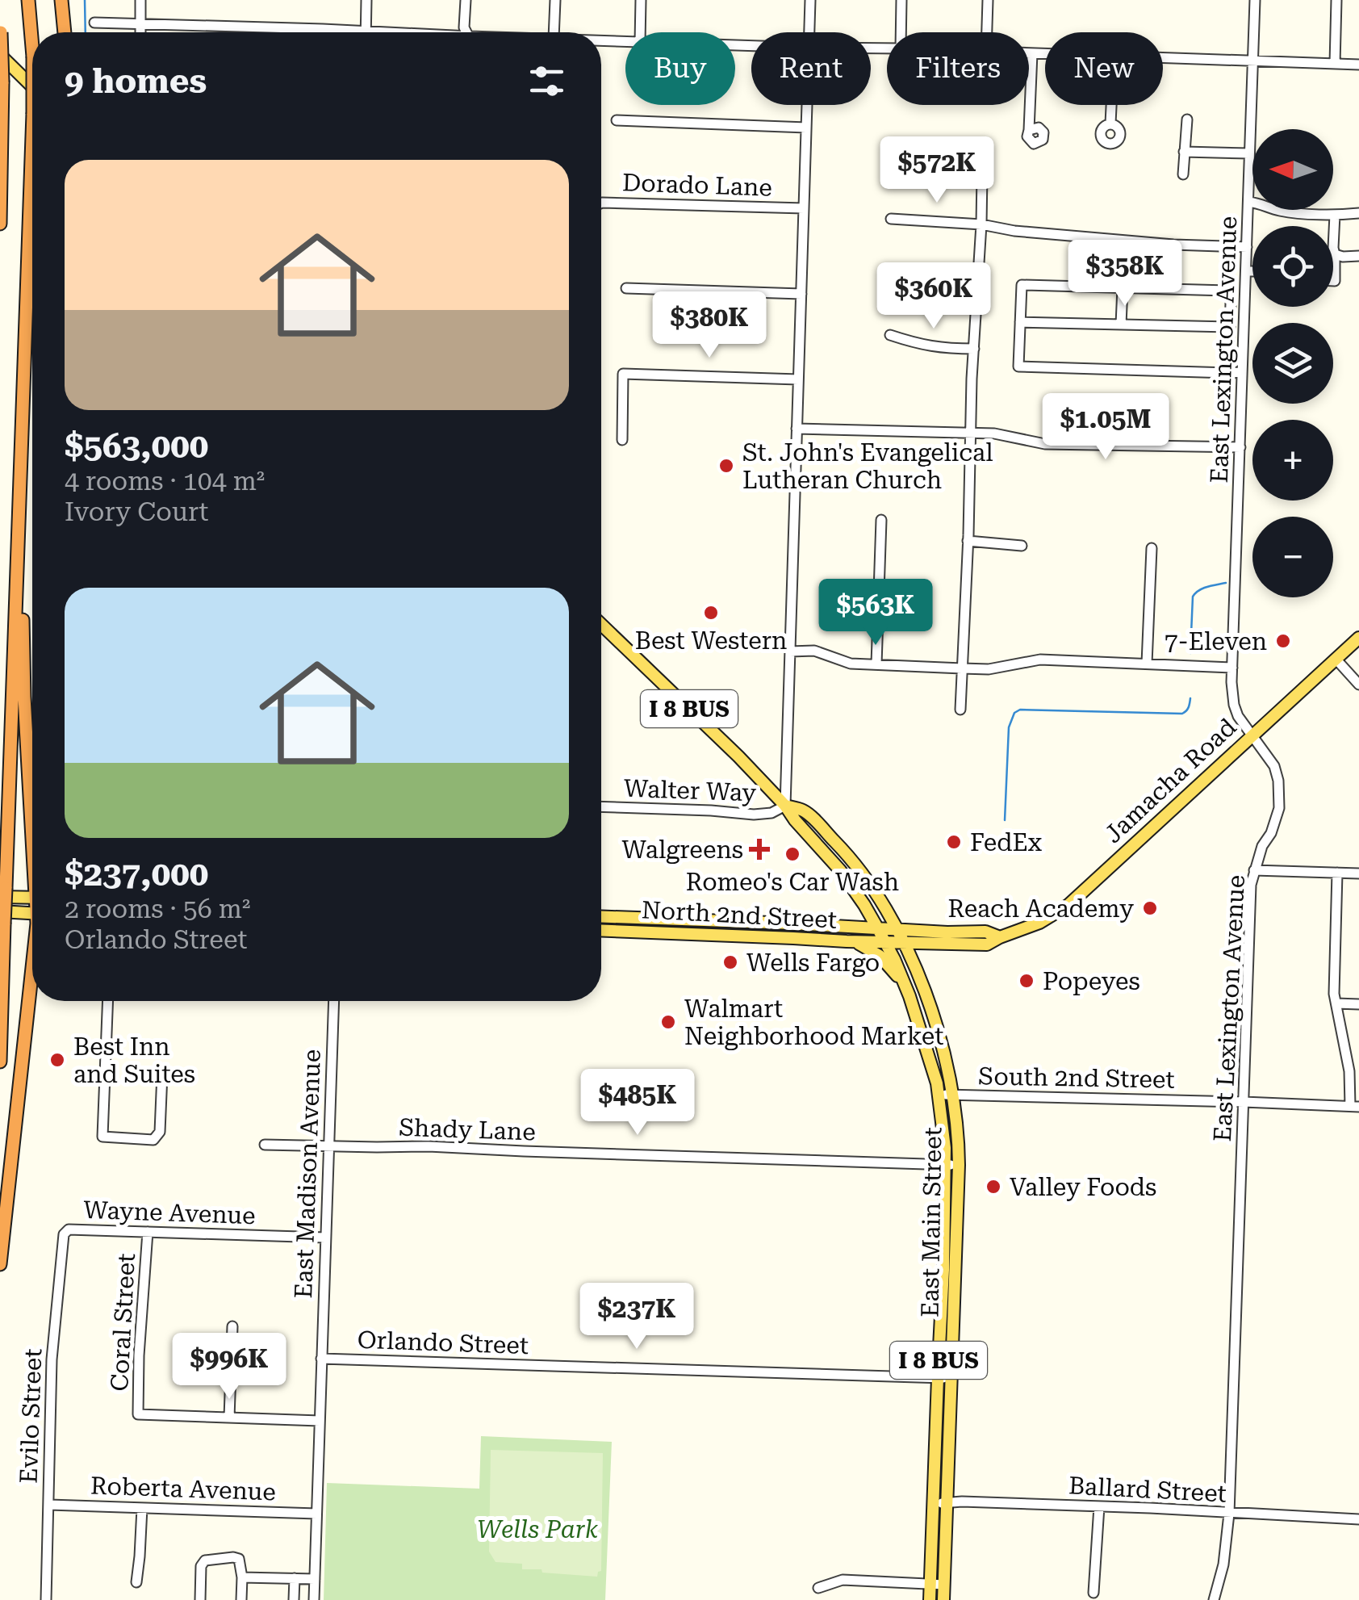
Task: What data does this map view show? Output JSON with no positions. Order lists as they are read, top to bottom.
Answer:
{
  "streets": {
    "main road": [
      "I 8 BUS",
      "Jamacha Road",
      "North 2nd Street",
      "East Main Street"
    ],
    "street": [
      "Dorado Lane",
      "East Lexington Avenue",
      "Walter Way",
      "South 2nd Street",
      "Shady Lane",
      "East Madison Avenue",
      "Wayne Avenue",
      "Coral Street",
      "Orlando Street",
      "Evilo Street",
      "Roberta Avenue",
      "Ballard Street"
    ]
  },
  "crossings": [
    ["East Lexington Avenue", "Jamacha Road"],
    ["East Lexington Avenue", "South 2nd Street"],
    ["East Lexington Avenue", "Ballard Street"],
    ["Jamacha Road", "North 2nd Street"],
    ["Jamacha Road", "East Main Street"],
    ["Walter Way", "East Main Street"],
    ["North 2nd Street", "East Main Street"],
    ["South 2nd Street", "East Main Street"],
    ["Shady Lane", "East Madison Avenue"],
    ["Shady Lane", "East Main Street"],
    ["East Madison Avenue", "Wayne Avenue"],
    ["East Madison Avenue", "Orlando Street"],
    ["East Madison Avenue", "Roberta Avenue"],
    ["Wayne Avenue", "Coral Street"],
    ["Wayne Avenue", "Evilo Street"],
    ["East Main Street", "Orlando Street"],
    ["East Main Street", "Ballard Street"],
    ["Evilo Street", "Roberta Avenue"]
  ],
  "parks": ["Wells Park"],
  "places": {
    "other": [
      "St. John's Evangelical Lutheran Church",
      "Best Western",
      "7-Eleven",
      "FedEx",
      "Romeo's Car Wash",
      "Reach Academy",
      "Wells Fargo",
      "Popeyes",
      "Walmart Neighborhood Market",
      "Best Inn and Suites",
      "Valley Foods"
    ],
    "health": ["Walgreens"]
  },
  "north": "left",
  "page": {
    "chip": [
      "Buy",
      "Rent",
      "Filters",
      "New"
    ],
    "heading": "9 homes",
    "map_buttons": ["+", "−"],
    "list": [
      {
        "name": "$563,000",
        "note": "4 rooms · 104 m² · Ivory Court"
      },
      {
        "name": "$237,000",
        "note": "2 rooms · 56 m² · Orlando Street"
      }
    ],
    "price": [
      "$572K",
      "$358K",
      "$360K",
      "$380K",
      "$1.05M",
      "$563K",
      "$485K",
      "$237K",
      "$996K"
    ]
  }
}
